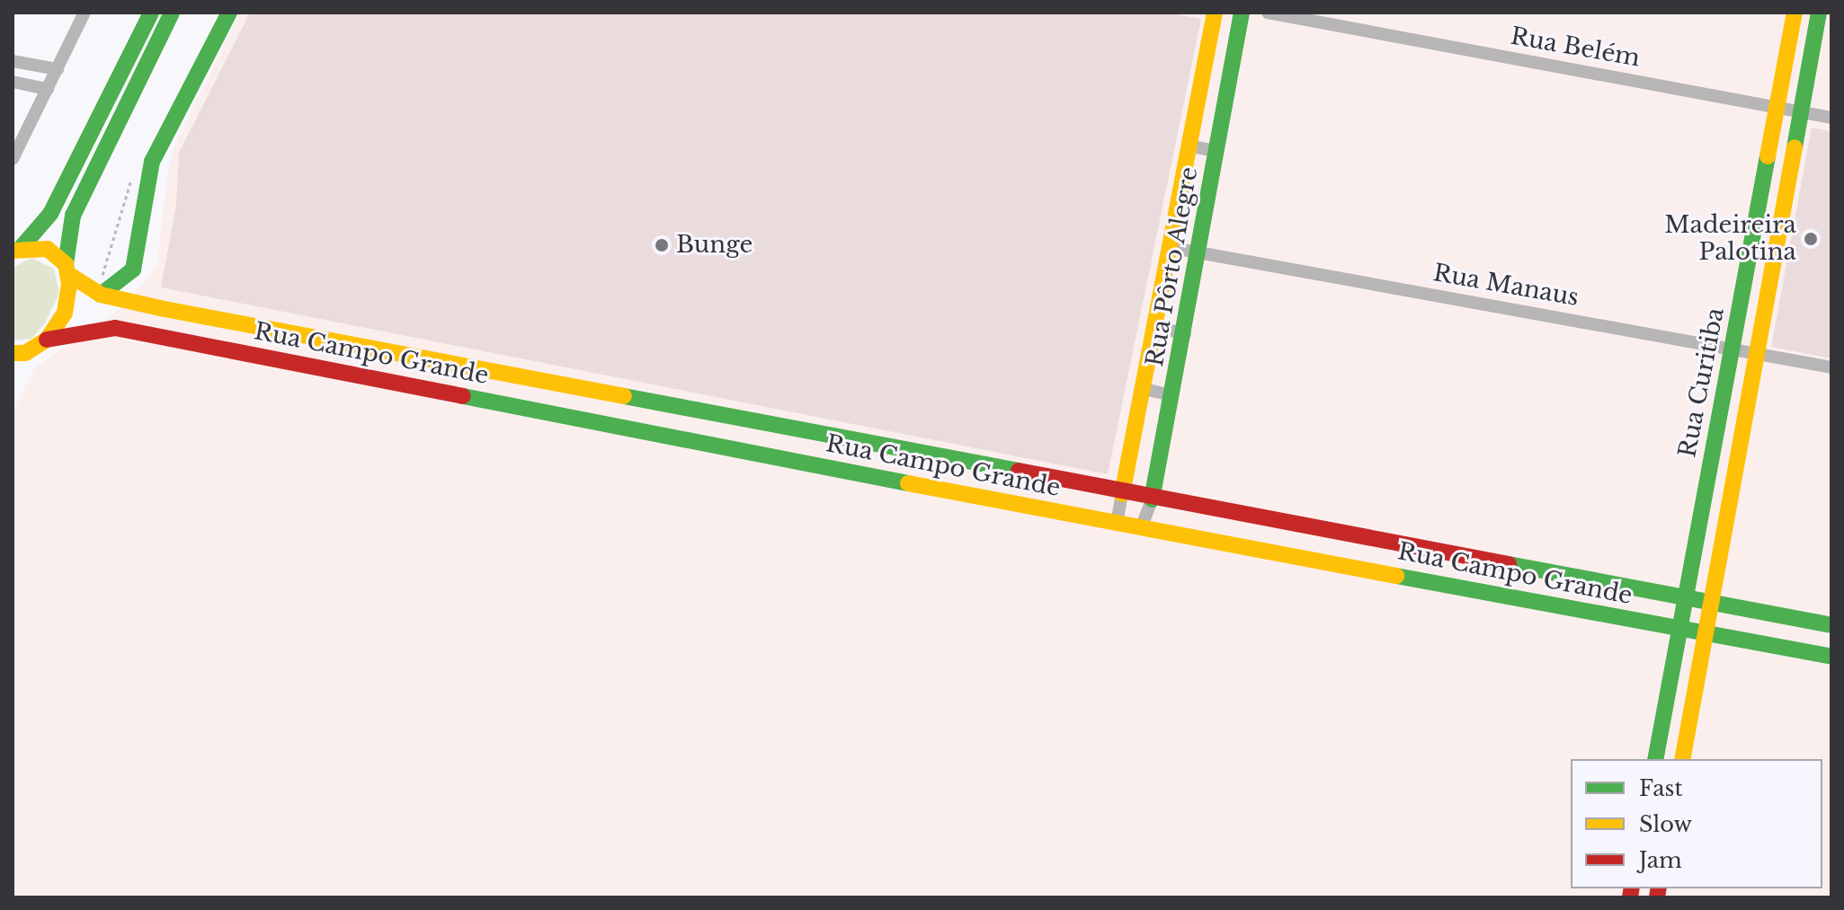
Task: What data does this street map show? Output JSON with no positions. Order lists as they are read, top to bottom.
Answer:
{
  "streets": {
    "street": [
      "Rua Belém",
      "Rua Pôrto Alegre",
      "Rua Manaus",
      "Rua Campo Grande",
      "Rua Curitiba"
    ]
  },
  "crossings": [
    ["Rua Belém", "Rua Curitiba"],
    ["Rua Pôrto Alegre", "Rua Manaus"],
    ["Rua Pôrto Alegre", "Rua Campo Grande"],
    ["Rua Manaus", "Rua Curitiba"],
    ["Rua Campo Grande", "Rua Curitiba"]
  ],
  "places": ["Madeireira Palotina", "Bunge"],
  "legend": ["Fast", "Slow", "Jam"]
}
